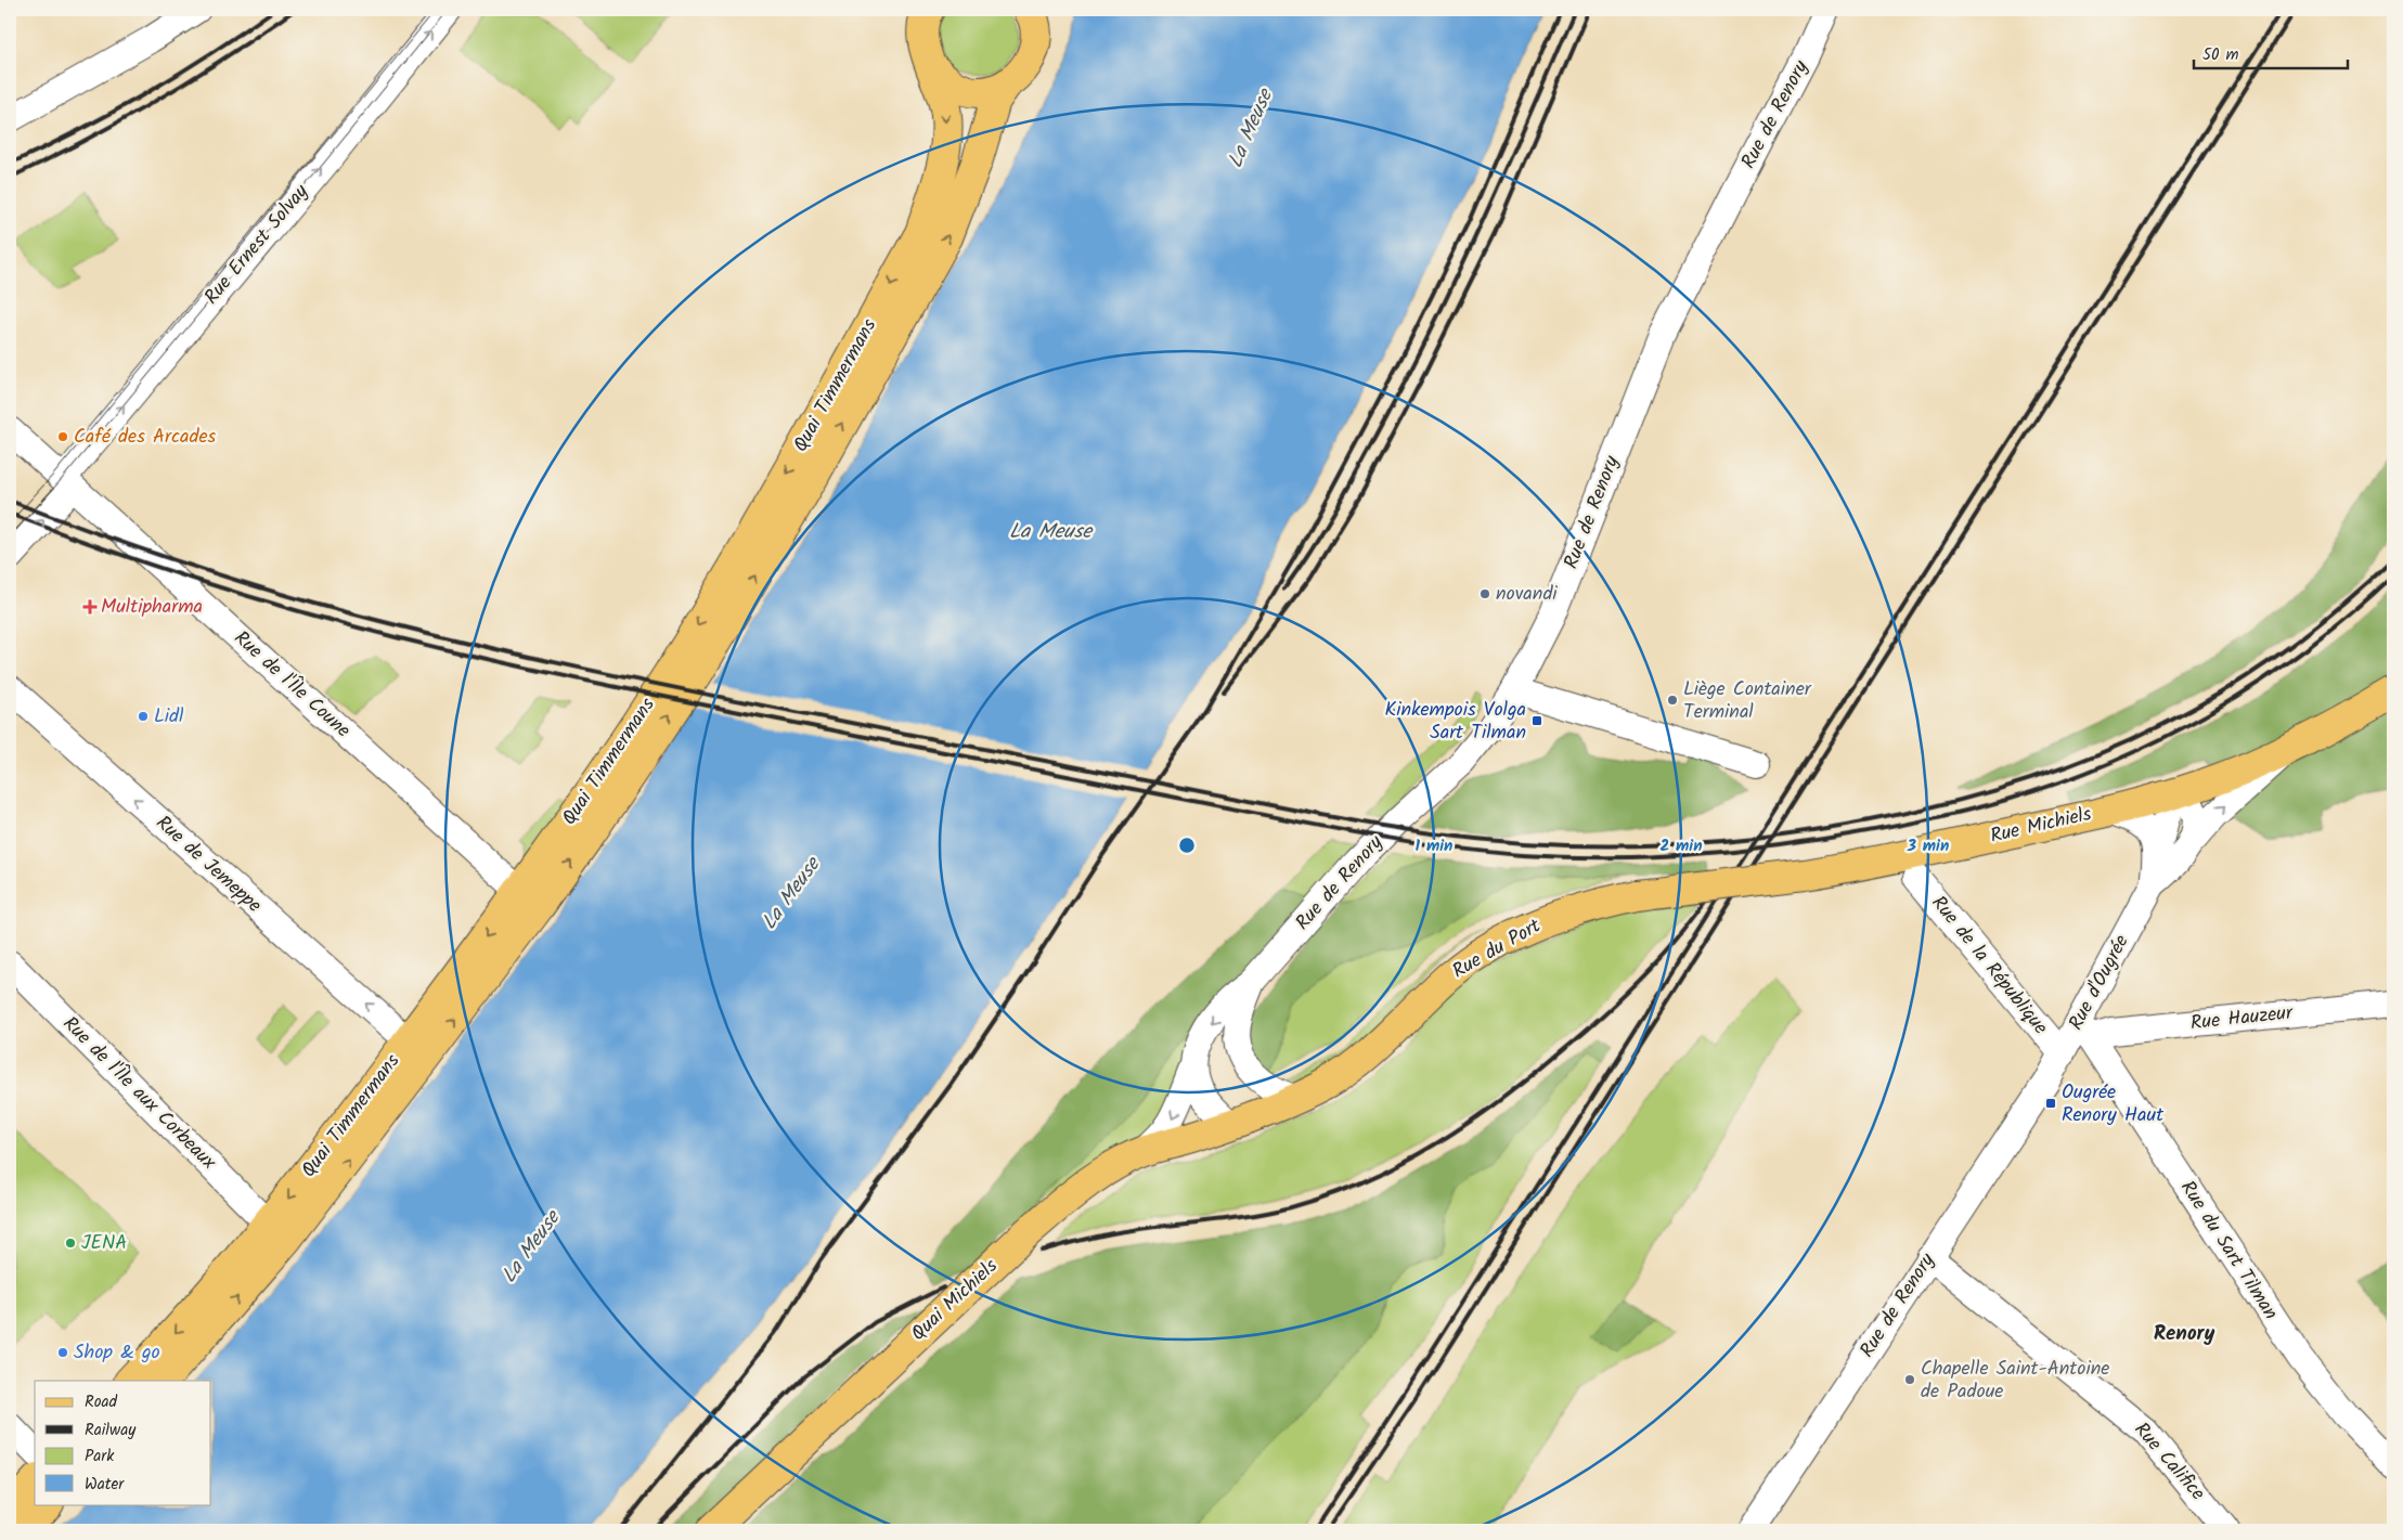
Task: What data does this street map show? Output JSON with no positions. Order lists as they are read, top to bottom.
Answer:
{
  "streets": {
    "main road": [
      "Quai Timmermans",
      "Rue Michiels",
      "Rue du Port",
      "Rue d'Ougrée",
      "Quai Michiels"
    ],
    "street": [
      "Rue de Renory",
      "Rue Ernest Solvay",
      "Rue de l'Île Coune",
      "Rue de Jemeppe",
      "Rue de la République",
      "Rue Hauzeur",
      "Rue de l'Île aux Corbeaux",
      "Rue du Sart Tilman",
      "Rue Califice"
    ]
  },
  "crossings": [
    ["Rue de Renory", "Rue du Port"],
    ["Rue de Renory", "Rue d'Ougrée"],
    ["Rue de Renory", "Quai Michiels"],
    ["Rue de Renory", "Rue Califice"],
    ["Rue Ernest Solvay", "Rue de l'Île Coune"],
    ["Quai Timmermans", "Rue de l'Île Coune"],
    ["Quai Timmermans", "Rue de Jemeppe"],
    ["Quai Timmermans", "Rue de l'Île aux Corbeaux"],
    ["Rue Michiels", "Rue du Port"],
    ["Rue Michiels", "Rue d'Ougrée"],
    ["Rue du Port", "Quai Michiels"],
    ["Rue de la République", "Rue d'Ougrée"],
    ["Rue d'Ougrée", "Rue Hauzeur"],
    ["Rue d'Ougrée", "Rue du Sart Tilman"],
    ["Rue Hauzeur", "Rue du Sart Tilman"]
  ],
  "one_way": ["Rue Ernest Solvay", "Rue de Jemeppe"],
  "districts": ["Renory"],
  "water": ["La Meuse"],
  "places": {
    "other": [
      "Café des Arcades",
      "novandi",
      "Liège Container Terminal",
      "Lidl",
      "JENA",
      "Shop & go",
      "Chapelle Saint-Antoine de Padoue"
    ],
    "health": ["Multipharma"],
    "transit": ["Kinkempois Volga Sart Tilman", "Ougrée Renory Haut"]
  },
  "legend": [
    "Road",
    "Railway",
    "Park",
    "Water"
  ],
  "scale_bar": "50 m",
  "rings": ["1 min", "2 min", "3 min"]
}
